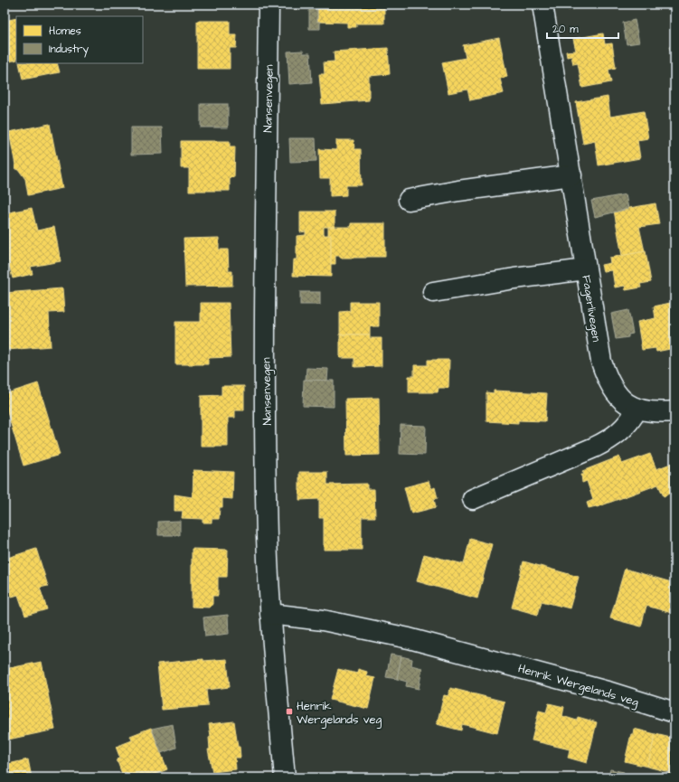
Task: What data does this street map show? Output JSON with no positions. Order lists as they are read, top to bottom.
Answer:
{
  "streets": {
    "street": ["Nansenvegen", "Fagerlivegen", "Henrik Wergelands veg"]
  },
  "crossings": [
    ["Nansenvegen", "Henrik Wergelands veg"]
  ],
  "places": {
    "transit": ["Henrik Wergelands veg"]
  },
  "legend": ["Homes", "Industry"],
  "scale_bar": "20 m"
}
